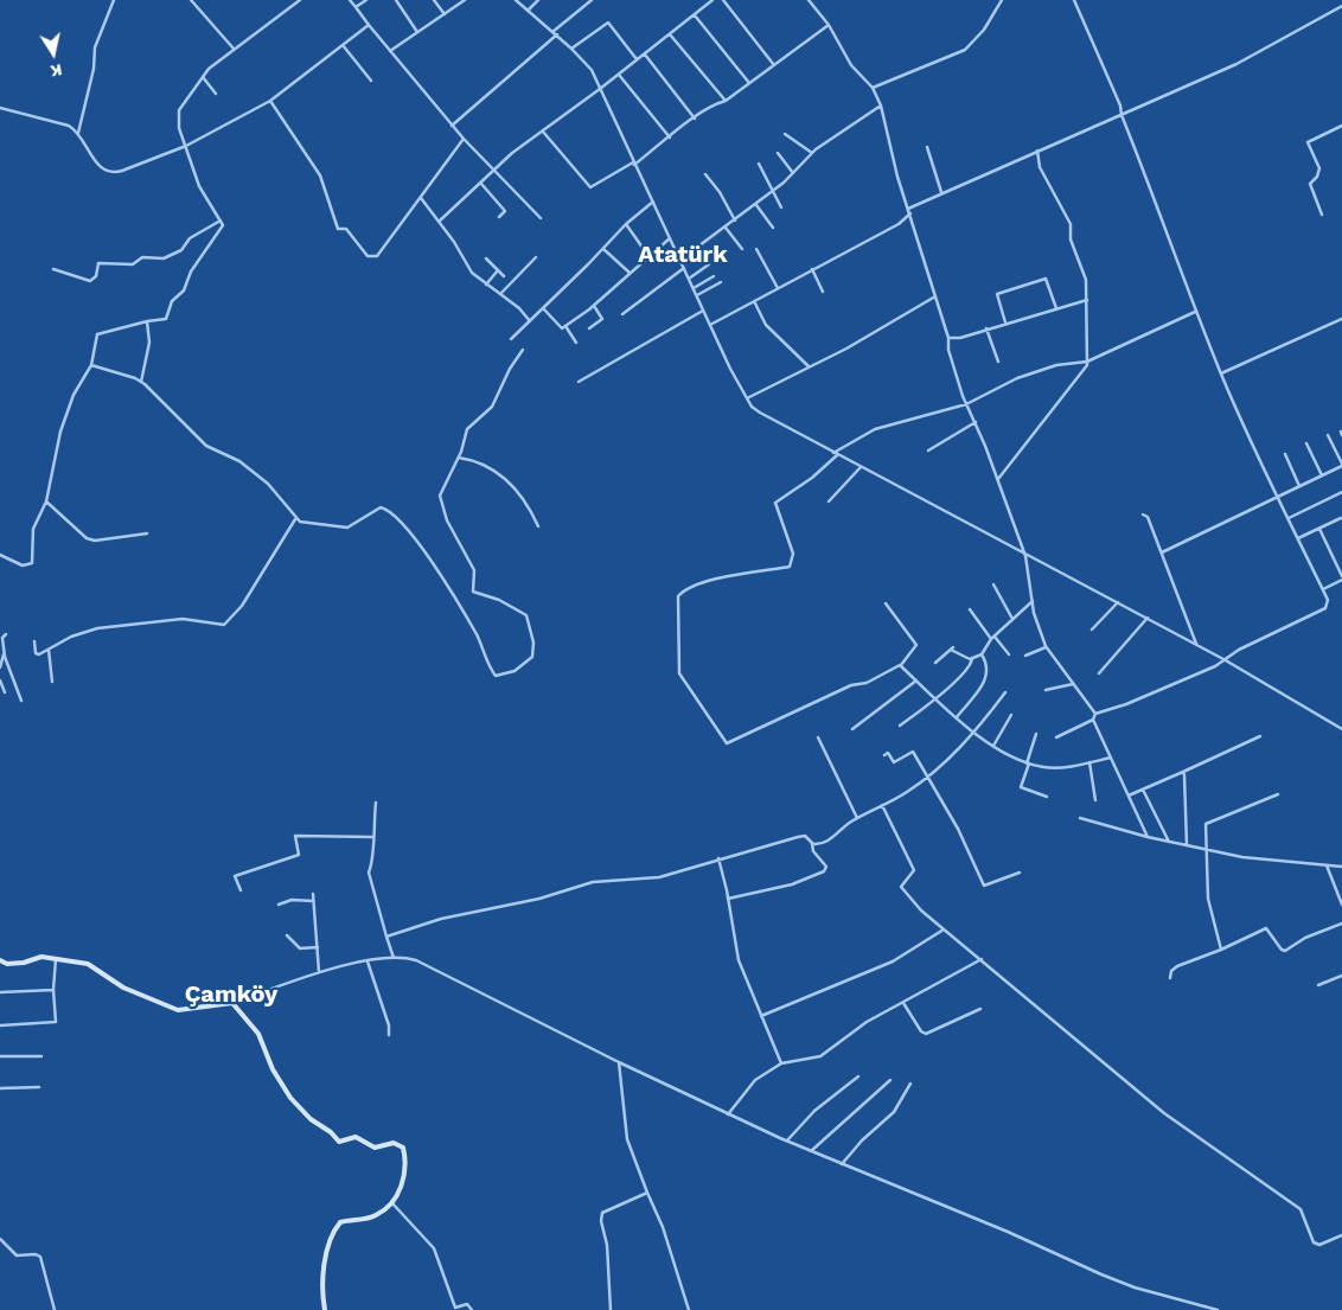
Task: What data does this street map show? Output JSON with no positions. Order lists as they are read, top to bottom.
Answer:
{
  "districts": ["Atatürk", "Çamköy"],
  "north": "bottom"
}
